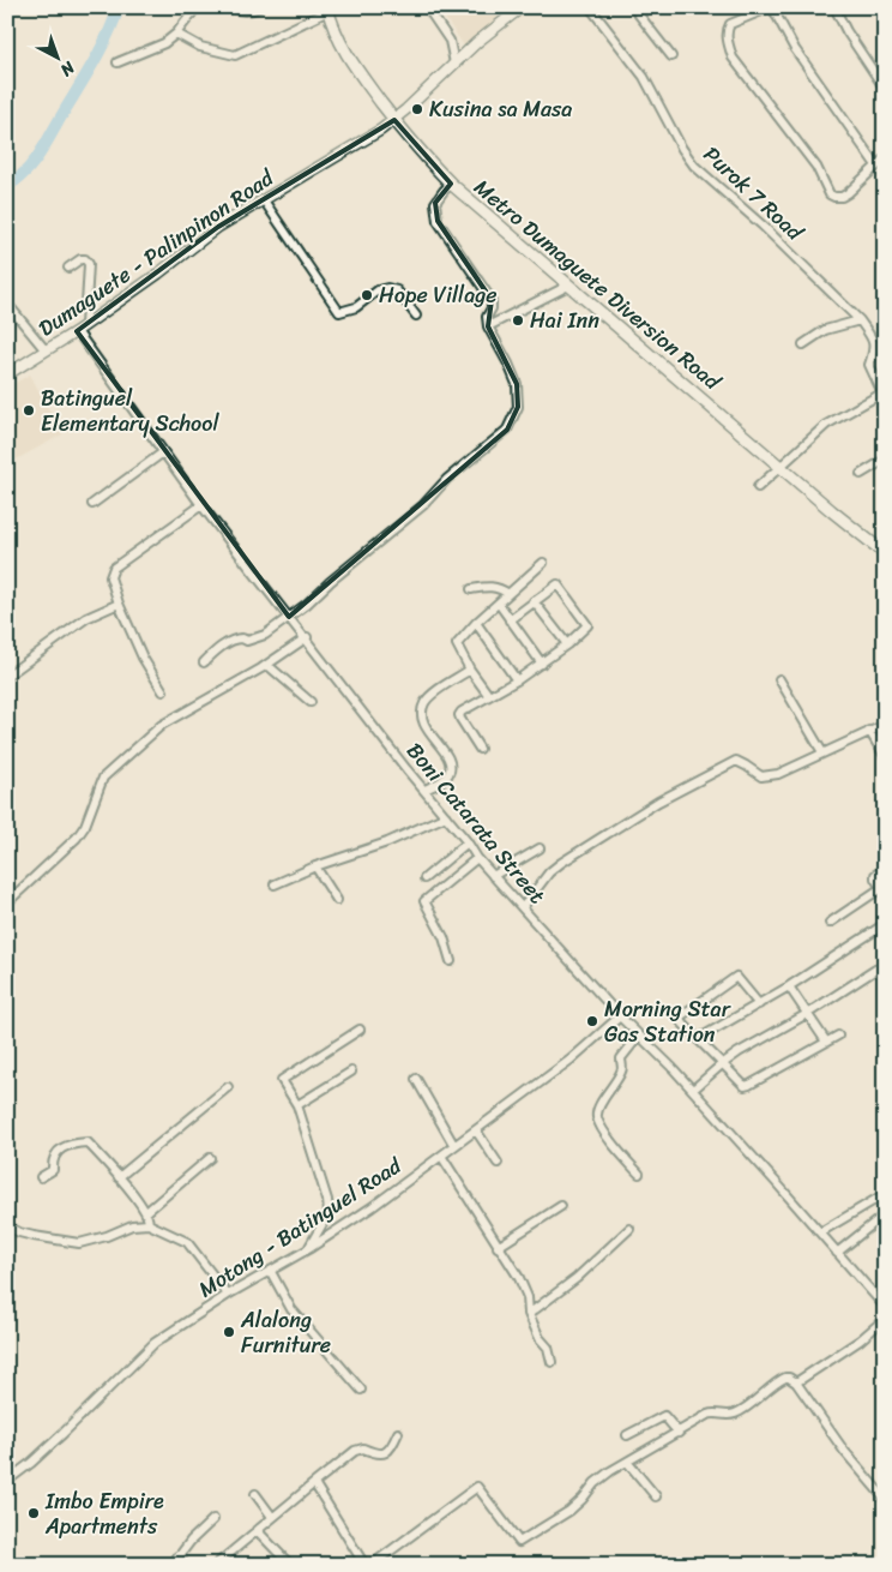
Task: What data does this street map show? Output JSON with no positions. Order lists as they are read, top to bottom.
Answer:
{
  "streets": {
    "highway": ["Metro Dumaguete Diversion Road"],
    "main road": ["Dumaguete - Palinpinon Road"],
    "street": ["Purok 7 Road", "Boni Catarata Street", "Motong - Batinguel Road"]
  },
  "crossings": [
    ["Dumaguete - Palinpinon Road", "Metro Dumaguete Diversion Road"],
    ["Dumaguete - Palinpinon Road", "Boni Catarata Street"],
    ["Boni Catarata Street", "Motong - Batinguel Road"]
  ],
  "places": [
    "Kusina sa Masa",
    "Hope Village",
    "Hai Inn",
    "Batinguel Elementary School",
    "Morning Star Gas Station",
    "Alalong Furniture",
    "Imbo Empire Apartments"
  ],
  "north": "bottom right"
}
